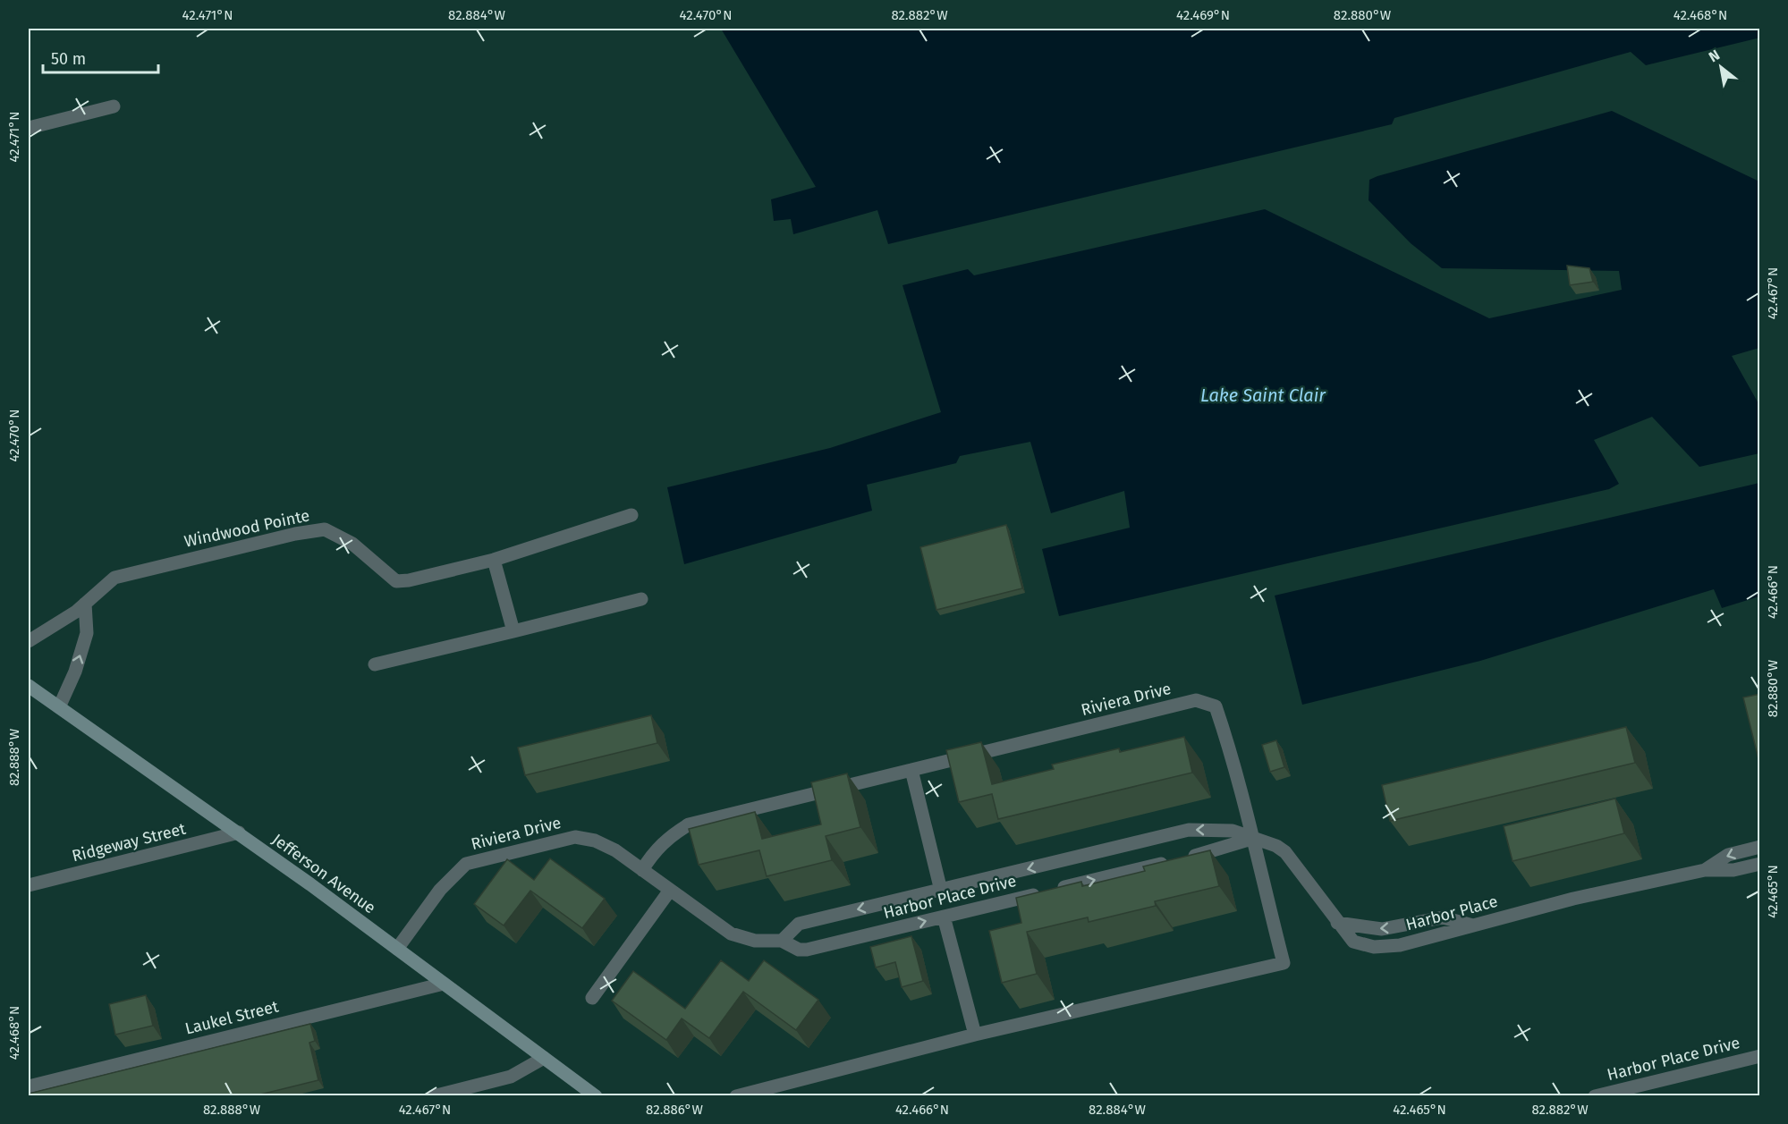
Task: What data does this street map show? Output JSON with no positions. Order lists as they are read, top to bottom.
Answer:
{
  "streets": {
    "main road": ["Jefferson Avenue"],
    "street": [
      "Windwood Pointe",
      "Riviera Drive",
      "Ridgeway Street",
      "Harbor Place Drive",
      "Harbor Place",
      "Laukel Street"
    ]
  },
  "crossings": [
    ["Riviera Drive", "Jefferson Avenue"],
    ["Riviera Drive", "Harbor Place Drive"],
    ["Riviera Drive", "Harbor Place"],
    ["Ridgeway Street", "Jefferson Avenue"],
    ["Jefferson Avenue", "Laukel Street"],
    ["Harbor Place Drive", "Harbor Place"]
  ],
  "water": ["Lake Saint Clair"],
  "scale_bar": "50 m",
  "north": "top left",
  "coordinates": [
    "42.471°N",
    "82.884°W",
    "42.470°N",
    "82.882°W",
    "42.469°N",
    "82.880°W",
    "42.468°N",
    "42.467°N",
    "42.466°N",
    "82.888°W",
    "42.465°N",
    "82.886°W"
  ]
}
